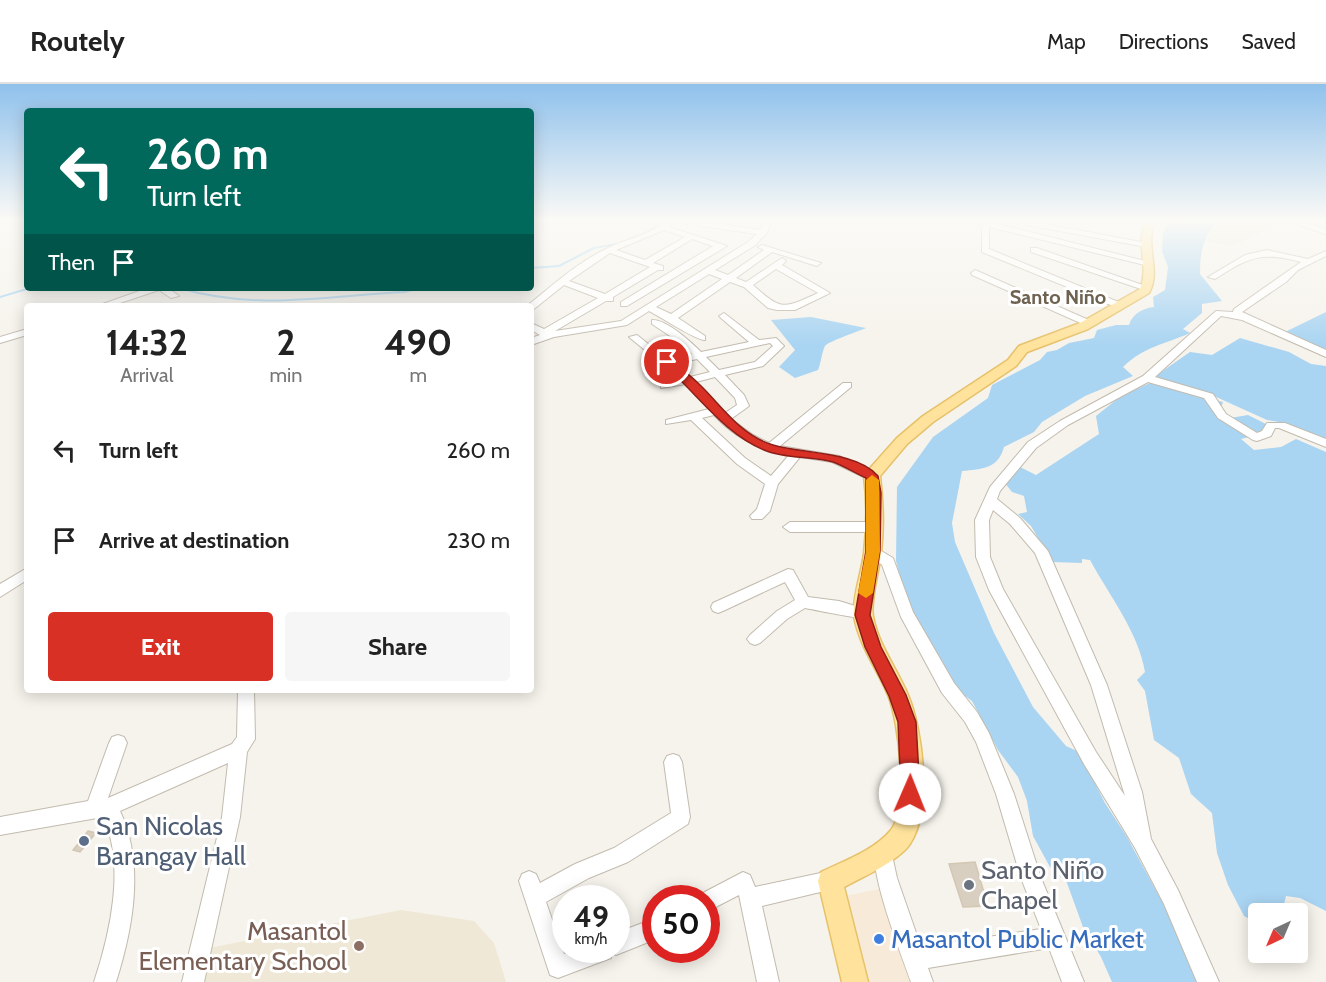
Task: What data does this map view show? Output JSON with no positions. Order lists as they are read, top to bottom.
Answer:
{
  "districts": ["Santo Niño"],
  "places": [
    "San Nicolas Barangay Hall",
    "Santo Niño Chapel",
    "Masantol Public Market",
    "Masantol Elementary School"
  ],
  "north": "bottom left",
  "page": {
    "header": "Routely",
    "nav": ["Map", "Directions", "Saved"],
    "turn": ["260 m", "Turn left"],
    "then": "Then",
    "eta": [
      "14:32",
      "Arrival",
      "2",
      "min",
      "490",
      "m"
    ],
    "list": [
      {
        "name": "Turn left",
        "value": "260 m"
      },
      {
        "name": "Arrive at destination",
        "value": "230 m"
      }
    ],
    "buttons": ["Exit", "Share"],
    "speed": "49 km/h",
    "limit": "50"
  }
}
